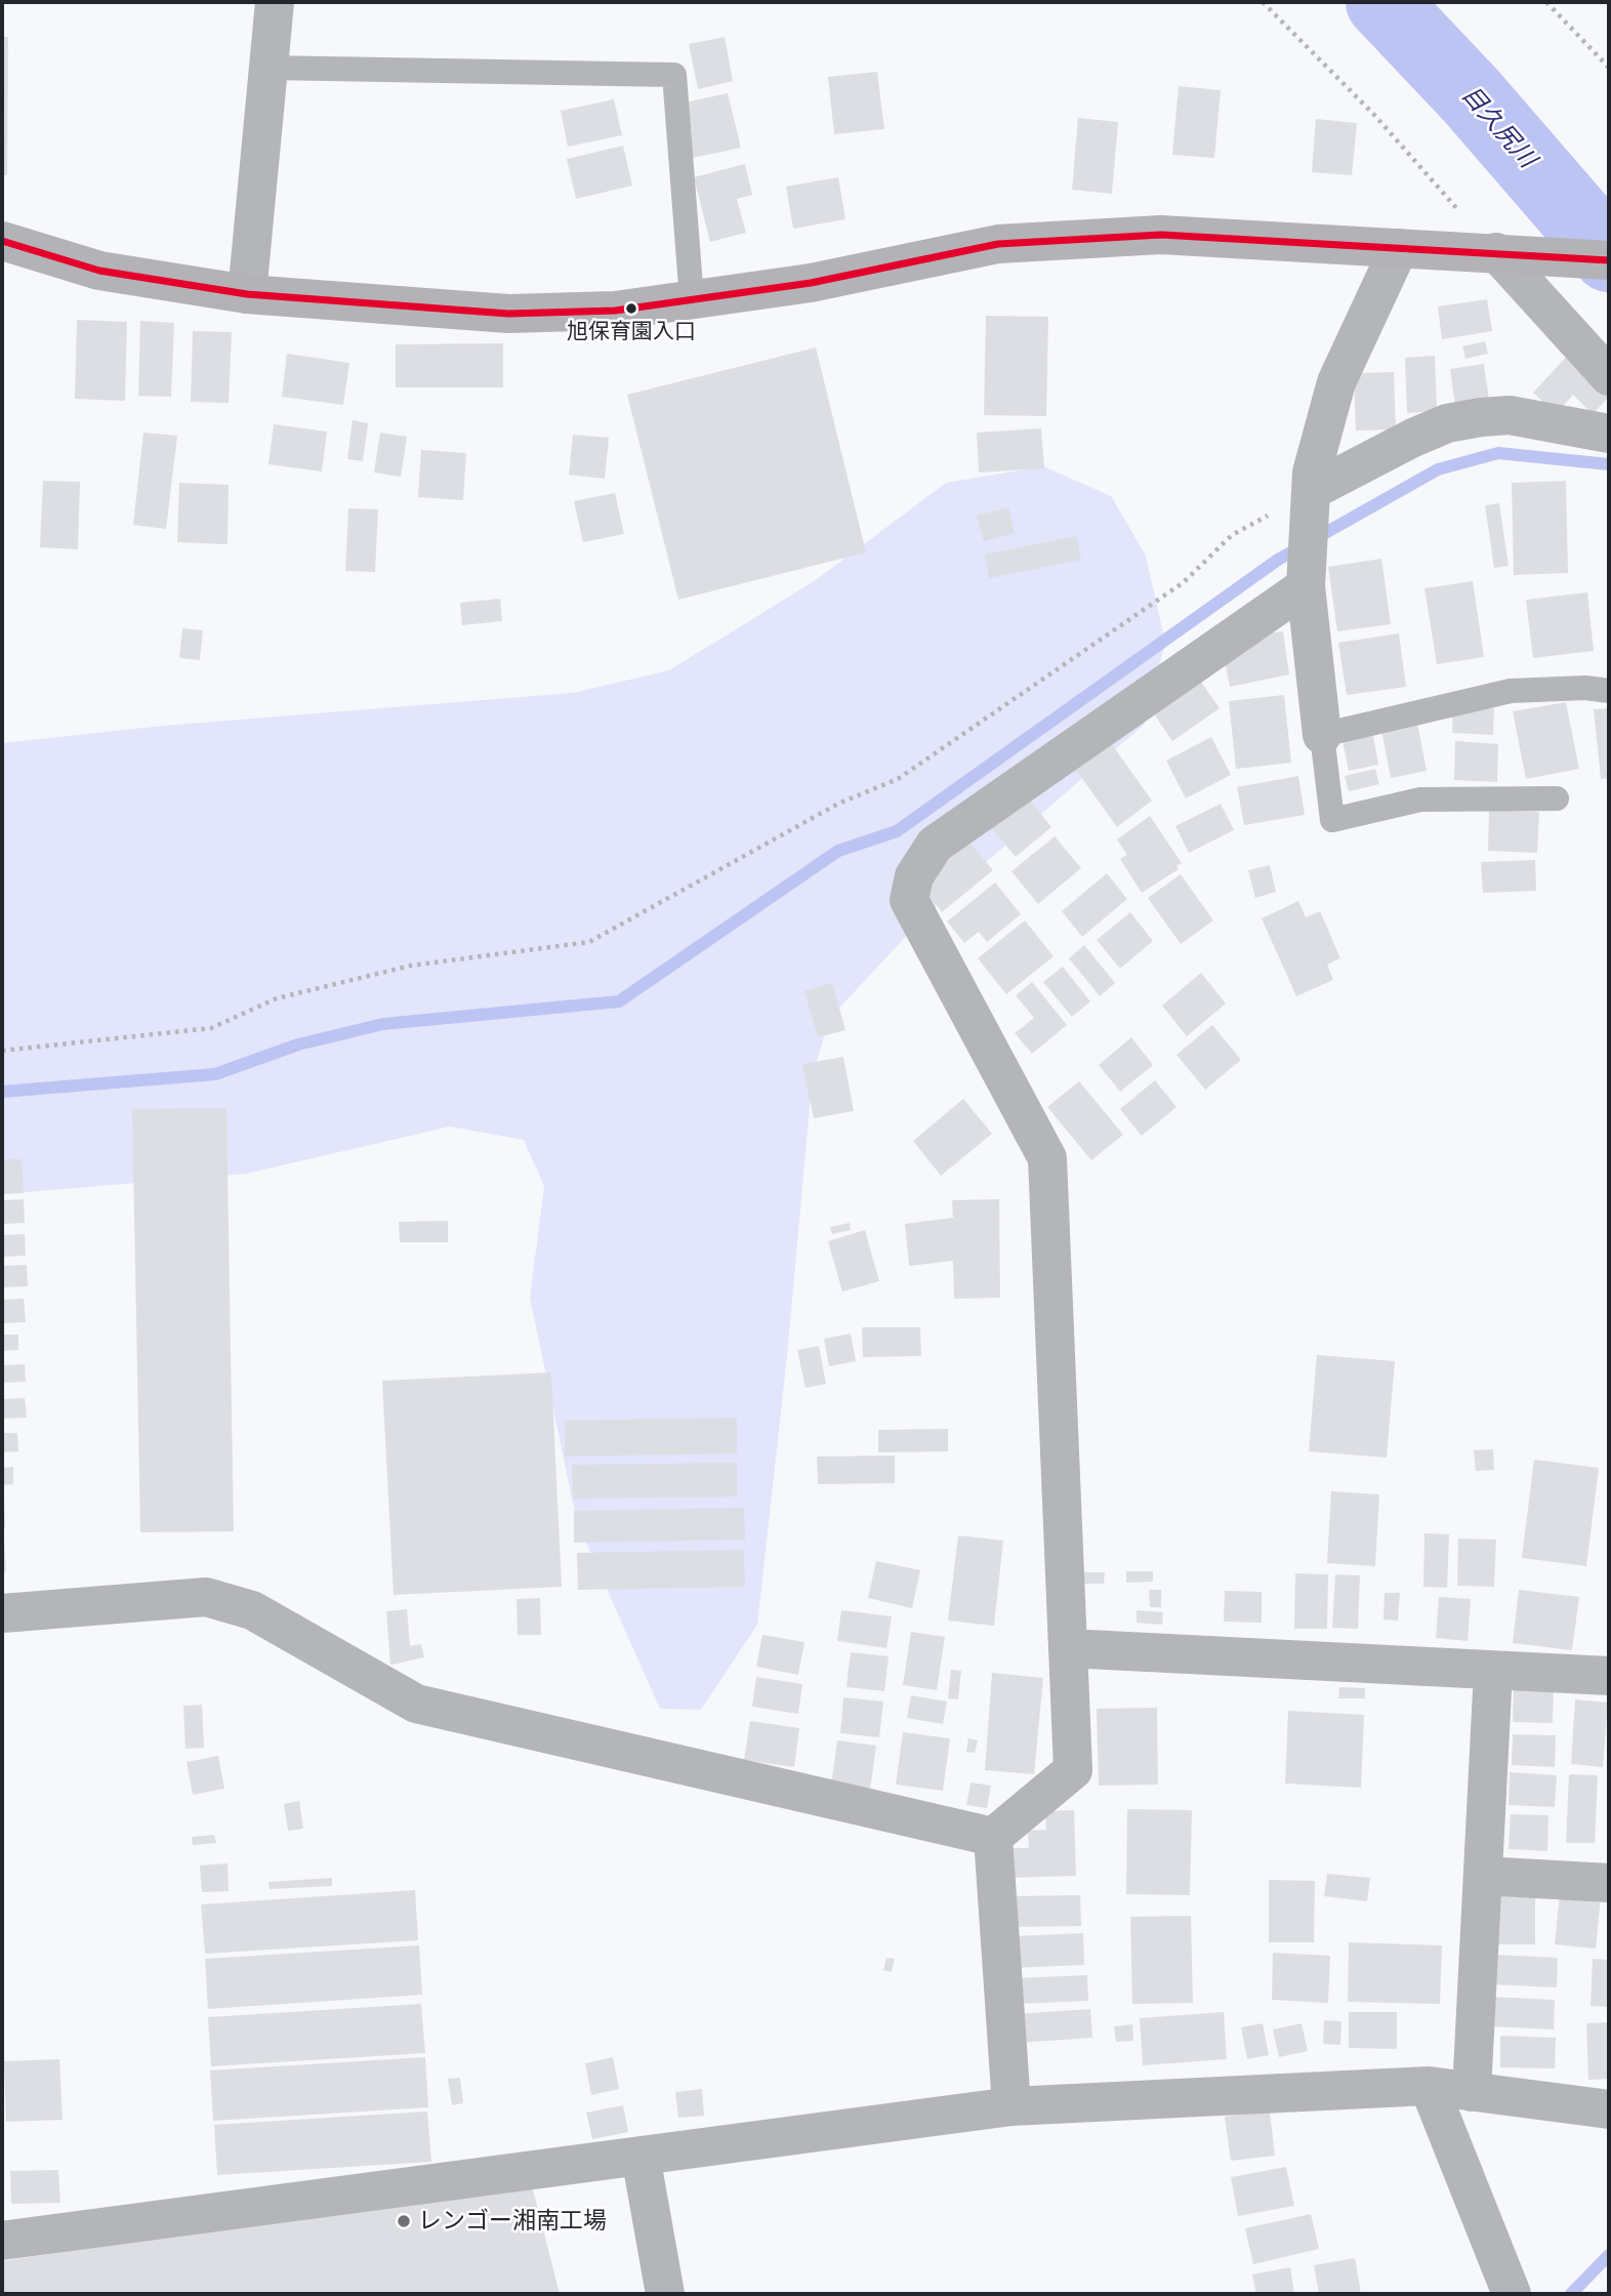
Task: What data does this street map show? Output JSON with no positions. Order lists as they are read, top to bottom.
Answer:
{
  "water": ["目久尻川"],
  "places": ["旭保育園入口", "レンゴー湘南工場"]
}
